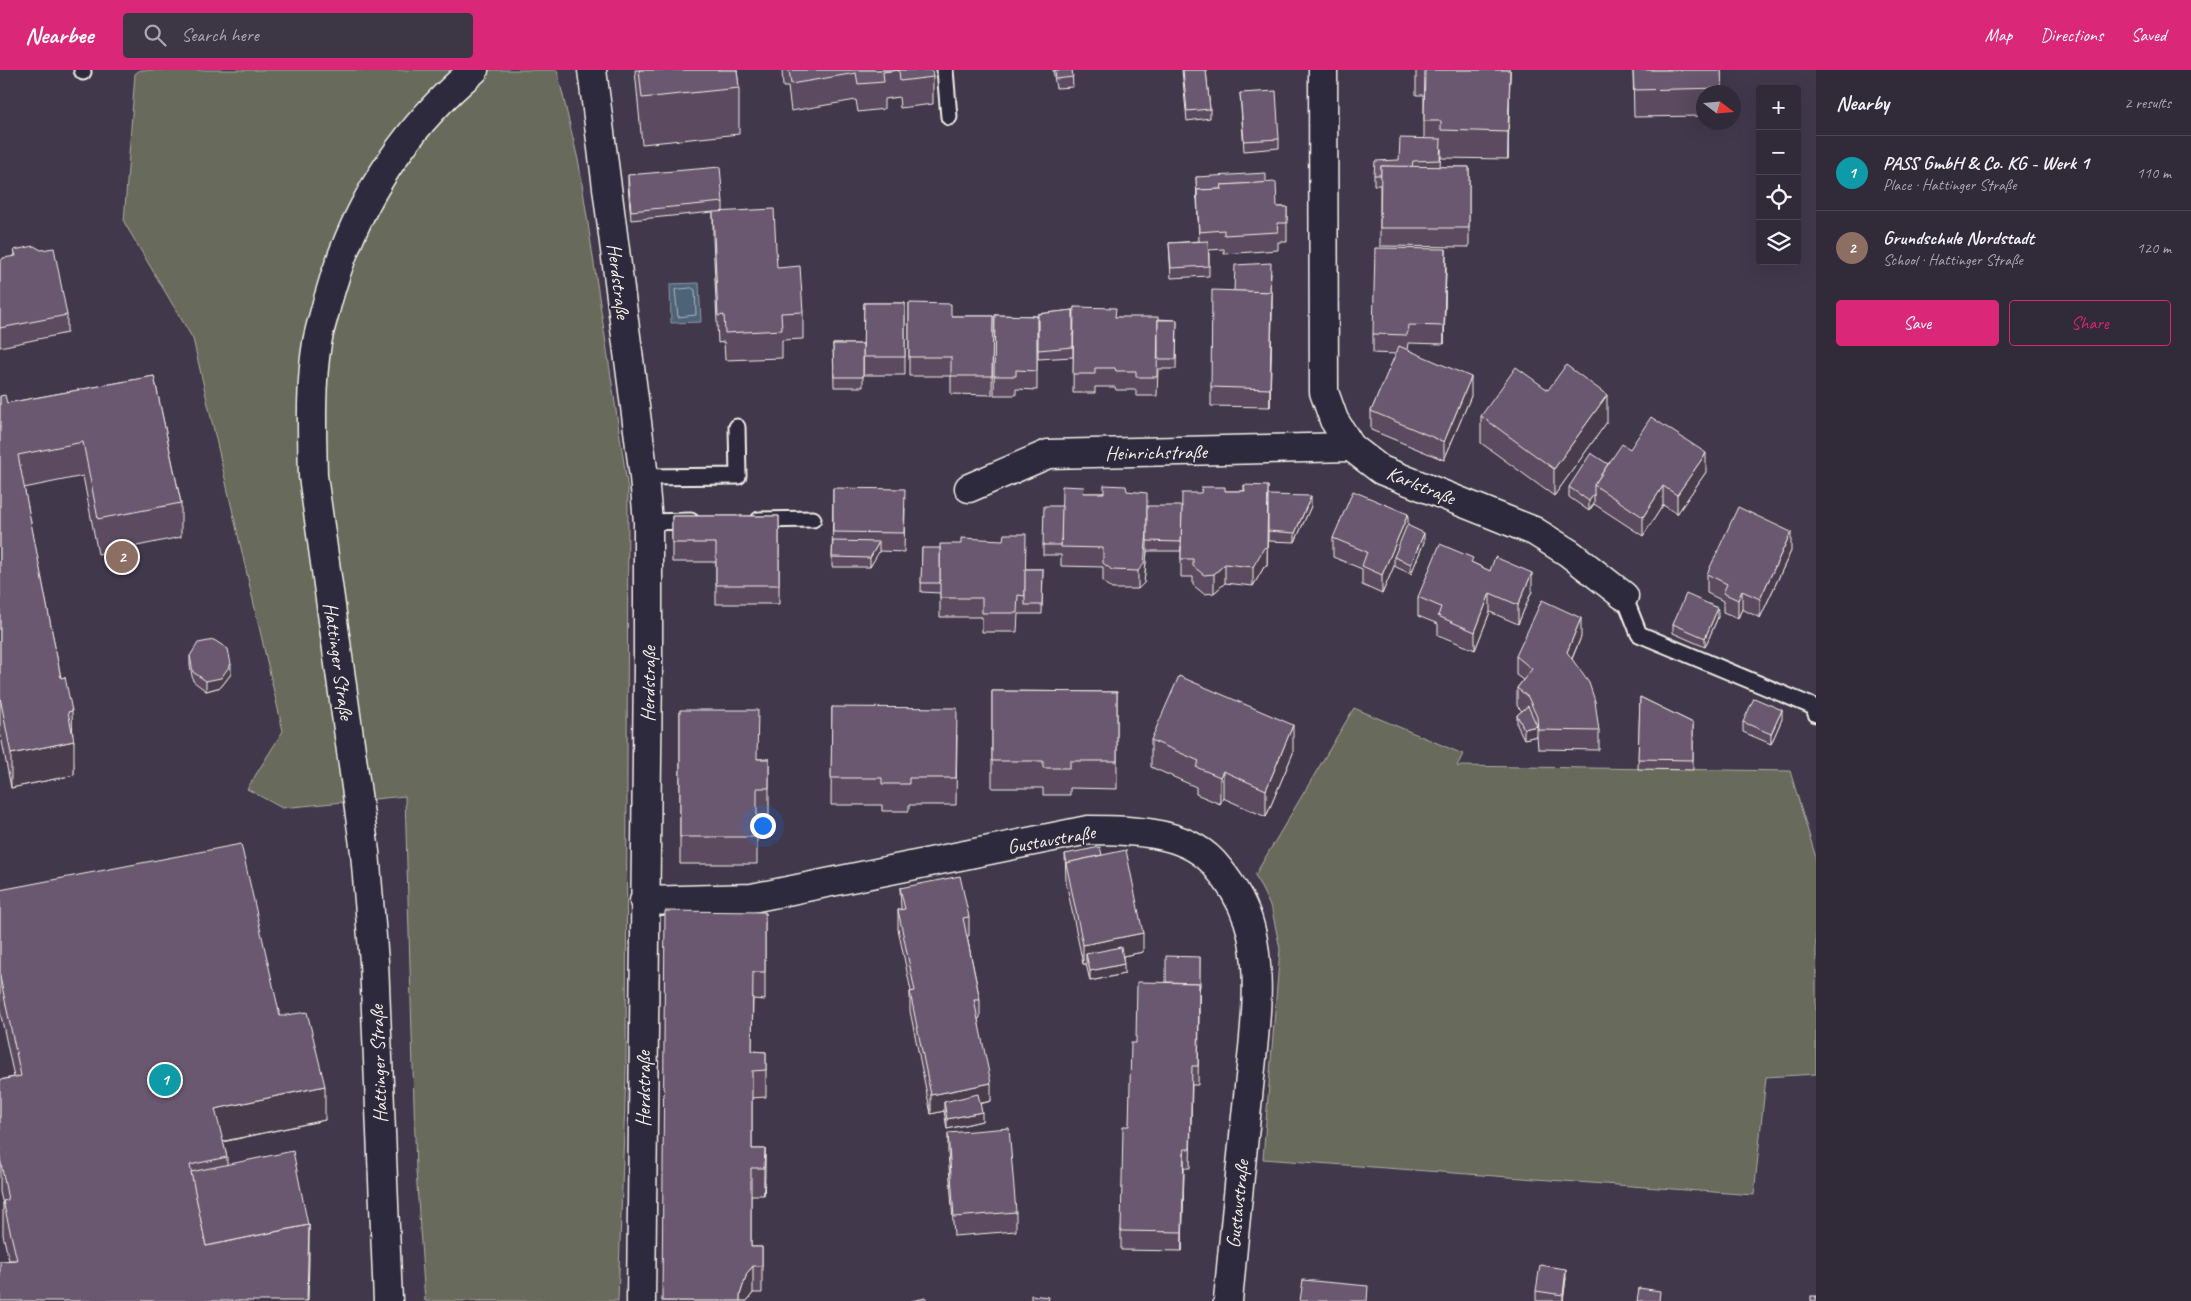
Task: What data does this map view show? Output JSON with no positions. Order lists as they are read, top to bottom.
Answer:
{
  "streets": {
    "street": [
      "Herdstraße",
      "Heinrichstraße",
      "Karlstraße",
      "Hattinger Straße",
      "Gustavstraße"
    ]
  },
  "crossings": [
    ["Herdstraße", "Gustavstraße"],
    ["Heinrichstraße", "Karlstraße"]
  ],
  "north": "right",
  "page": {
    "header": "Nearbee",
    "search": "Search here",
    "nav": ["Map", "Directions", "Saved"],
    "heading": ["Nearby", "2 results"],
    "map_buttons": ["+", "−"],
    "list": [
      {
        "mark": "1",
        "name": "PASS GmbH & Co. KG - Werk 1",
        "note": "Place · Hattinger Straße",
        "value": "110 m"
      },
      {
        "mark": "2",
        "name": "Grundschule Nordstadt",
        "note": "School · Hattinger Straße",
        "value": "120 m"
      }
    ],
    "buttons": ["Save", "Share"],
    "pins": ["2", "1"]
  }
}
